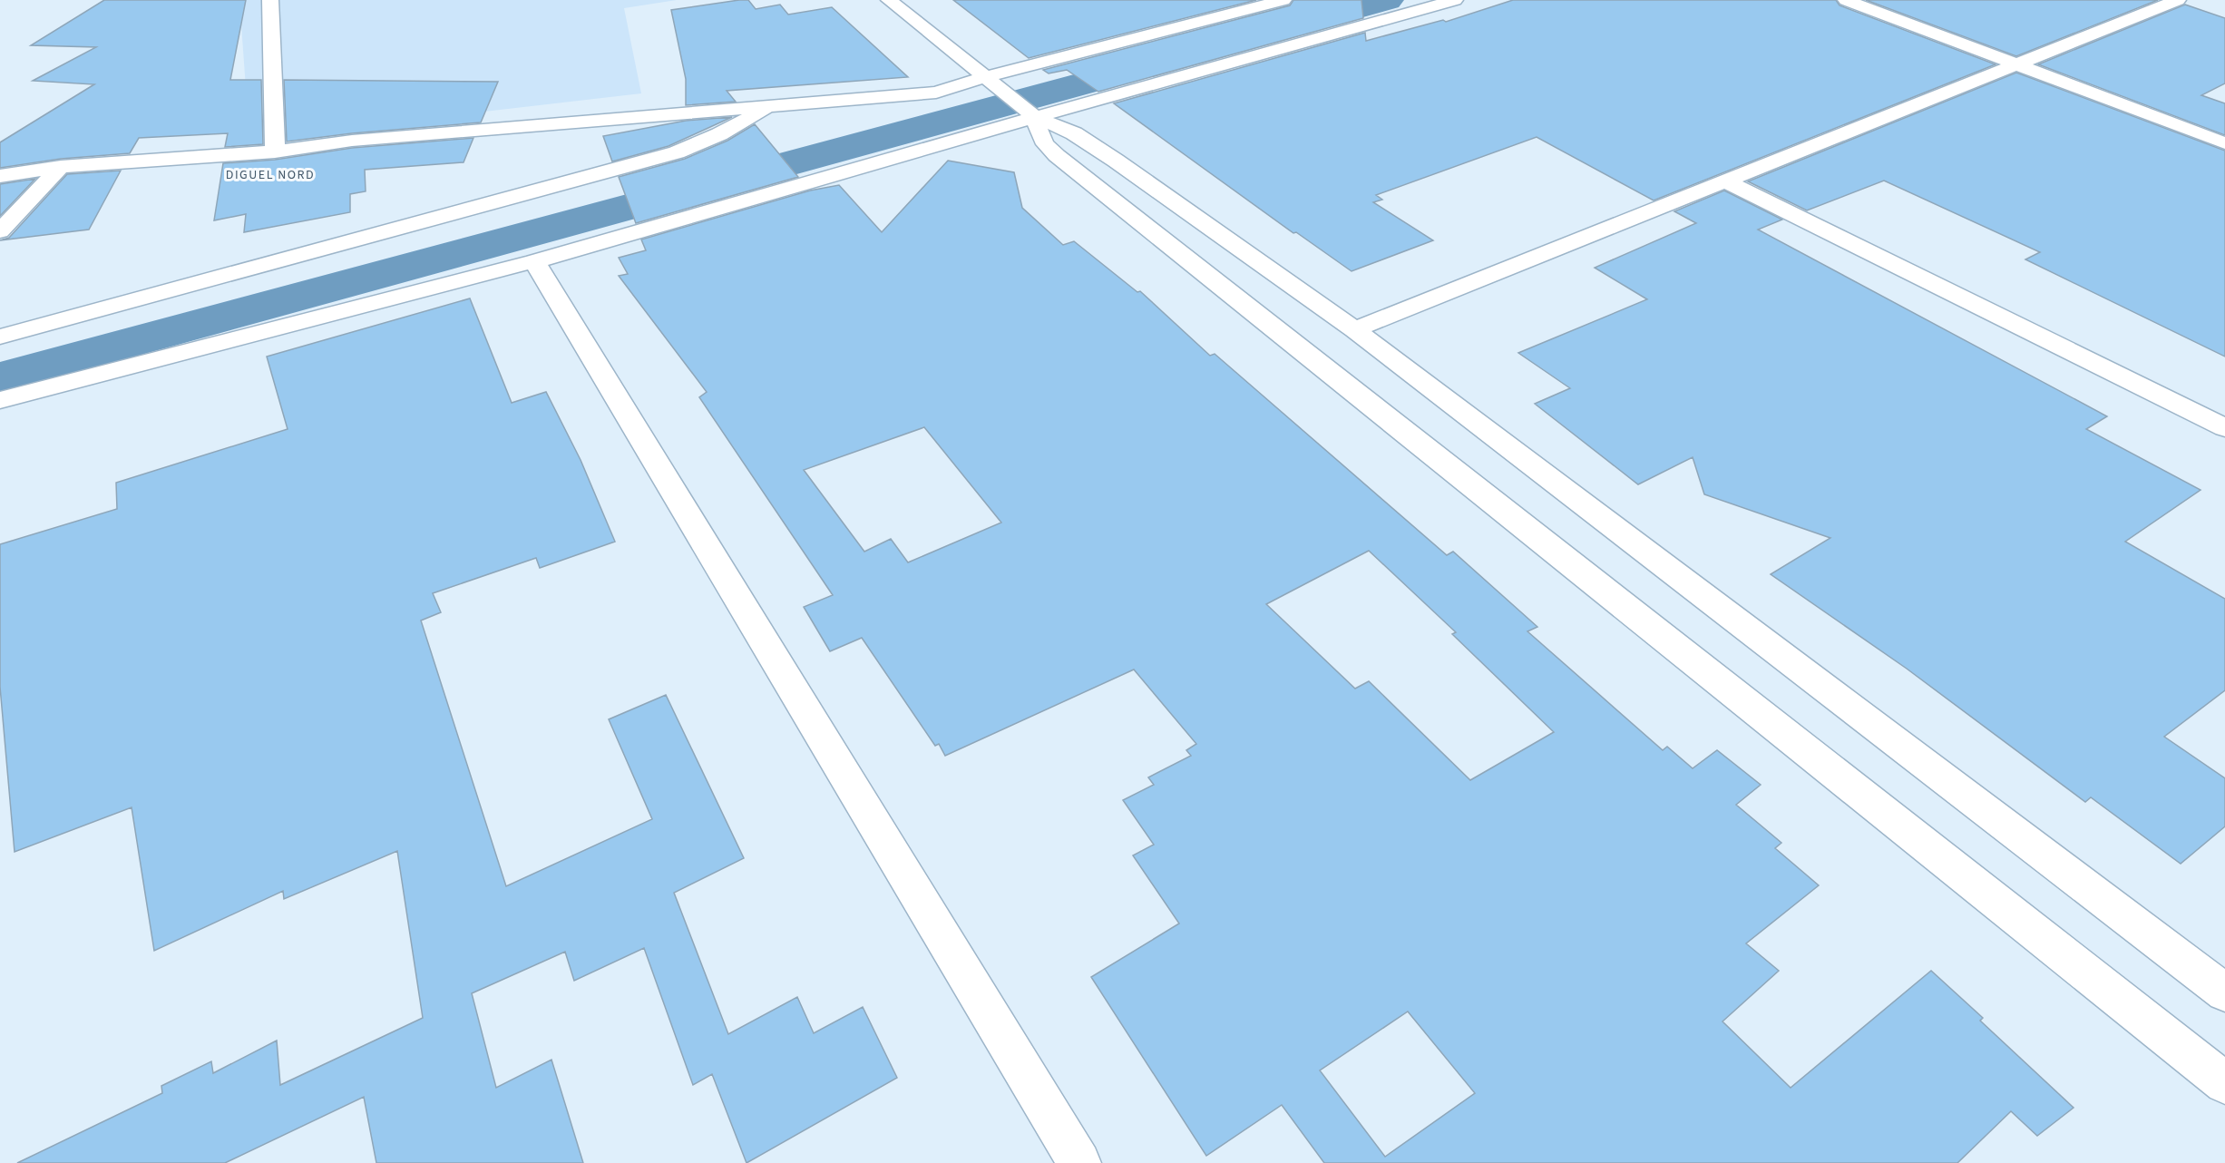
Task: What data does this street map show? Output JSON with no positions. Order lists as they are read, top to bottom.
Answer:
{
  "districts": ["DIGUEL NORD"]
}
